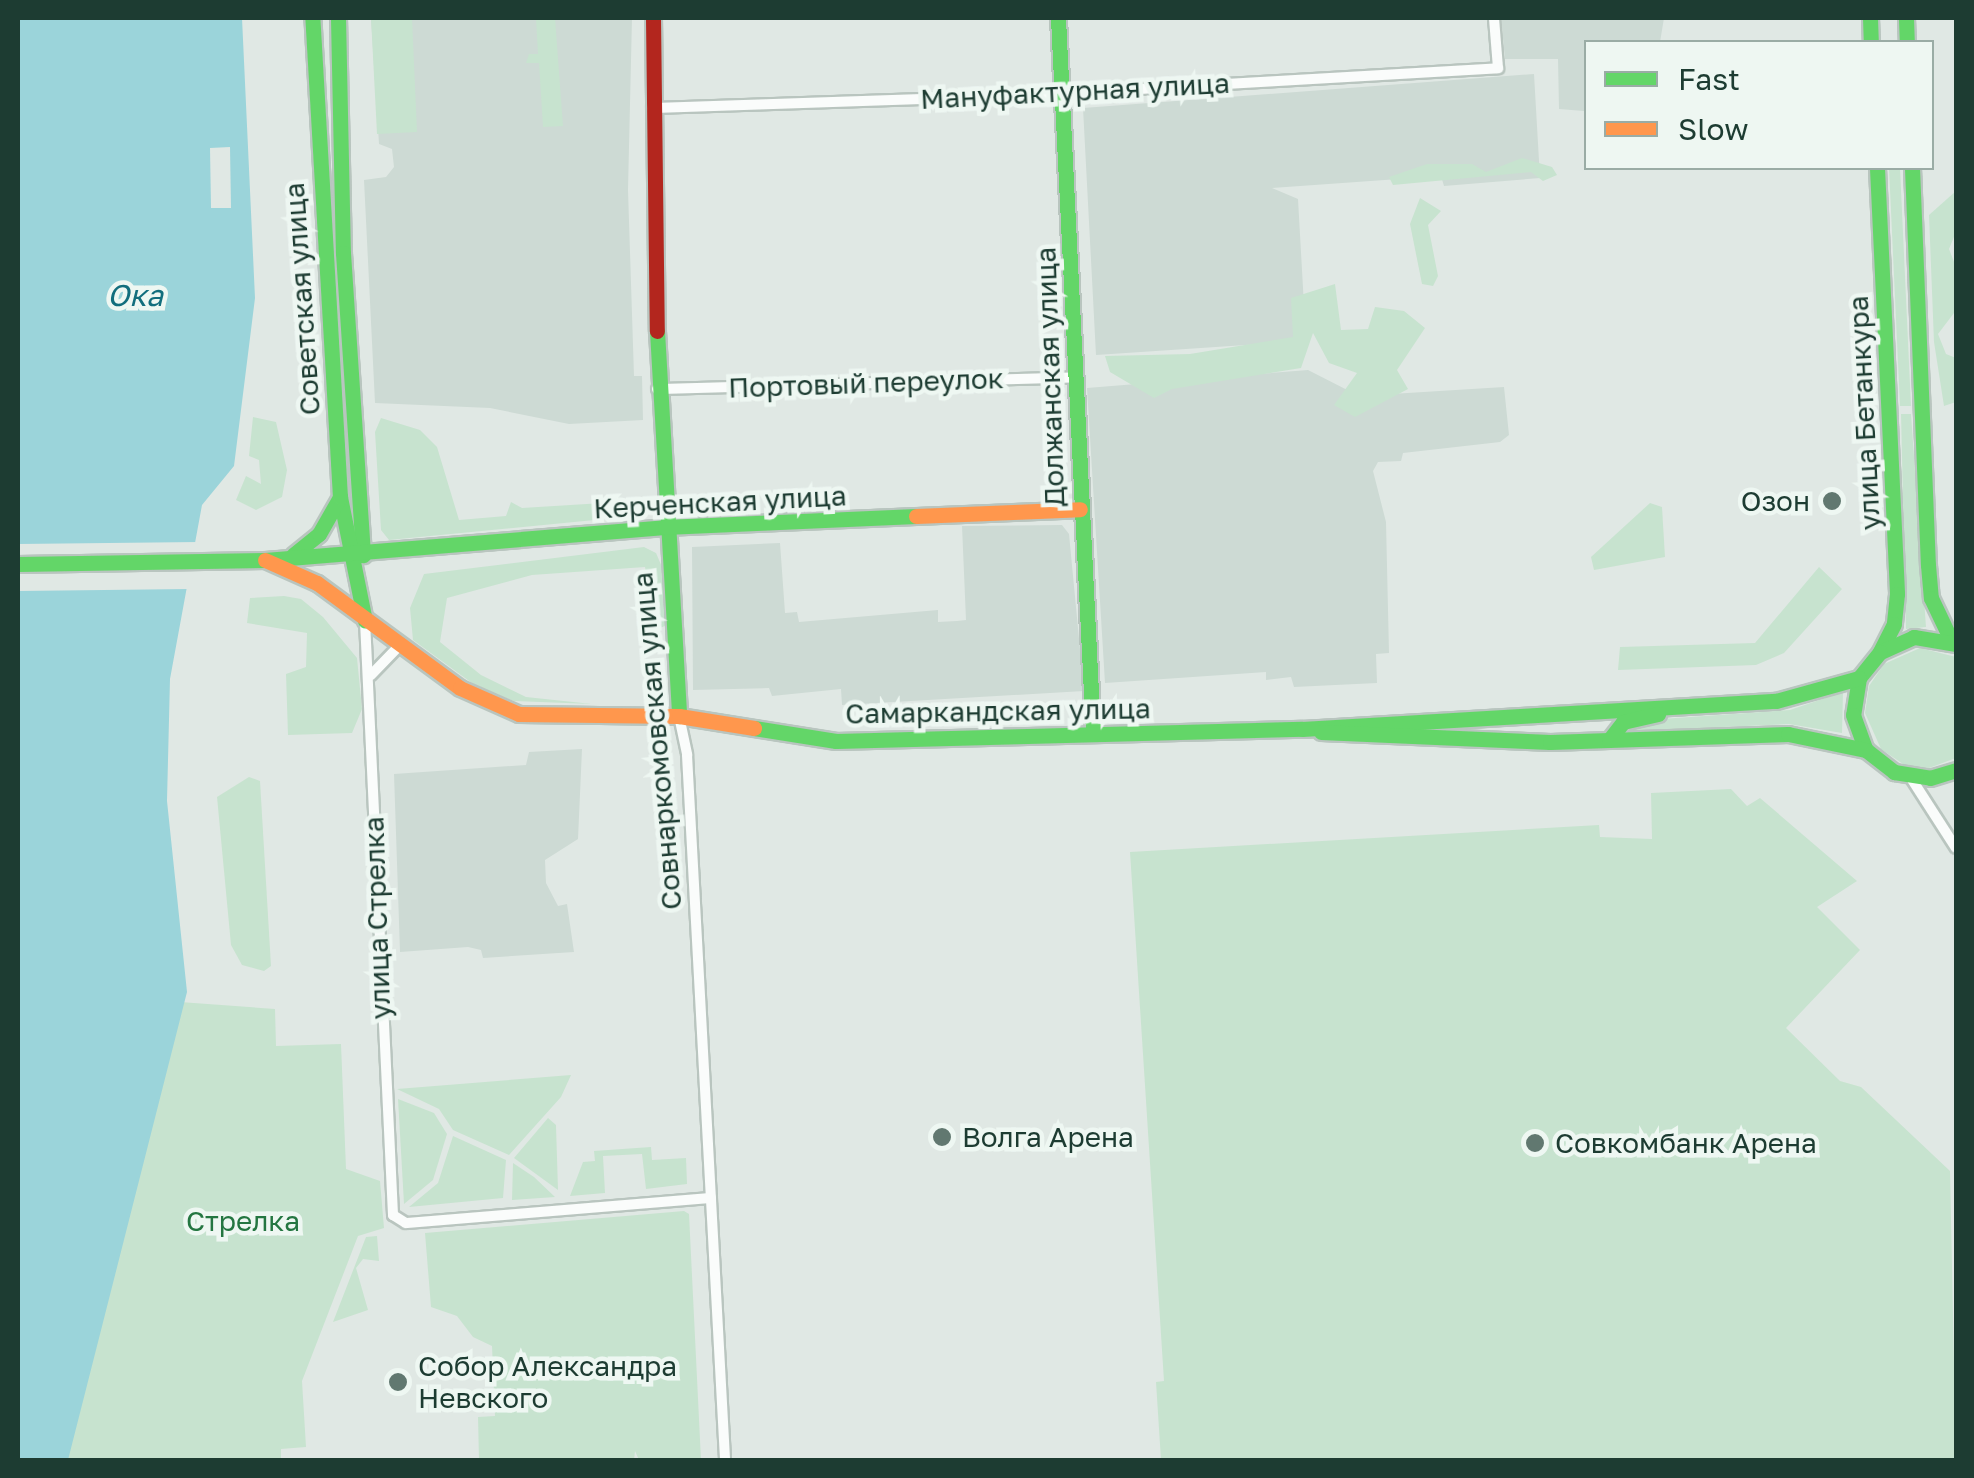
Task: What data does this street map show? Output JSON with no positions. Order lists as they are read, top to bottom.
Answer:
{
  "streets": {
    "main road": [
      "Советская улица",
      "Должанская улица",
      "улица Бетанкура",
      "Керченская улица",
      "Самаркандская улица",
      "Совнаркомовская улица"
    ],
    "street": ["Мануфактурная улица", "Портовый переулок", "улица Стрелка"]
  },
  "crossings": [
    ["Мануфактурная улица", "Должанская улица"],
    ["Мануфактурная улица", "Совнаркомовская улица"],
    ["Советская улица", "Керченская улица"],
    ["Должанская улица", "Портовый переулок"],
    ["Должанская улица", "Керченская улица"],
    ["Должанская улица", "Самаркандская улица"],
    ["Портовый переулок", "Совнаркомовская улица"],
    ["Керченская улица", "Самаркандская улица"],
    ["Керченская улица", "Совнаркомовская улица"],
    ["Самаркандская улица", "Совнаркомовская улица"],
    ["Самаркандская улица", "улица Стрелка"],
    ["Совнаркомовская улица", "улица Стрелка"]
  ],
  "water": ["Ока"],
  "parks": ["Стрелка"],
  "places": [
    "Озон",
    "Волга Арена",
    "Совкомбанк Арена",
    "Собор Александра Невского"
  ],
  "legend": ["Fast", "Slow"]
}
